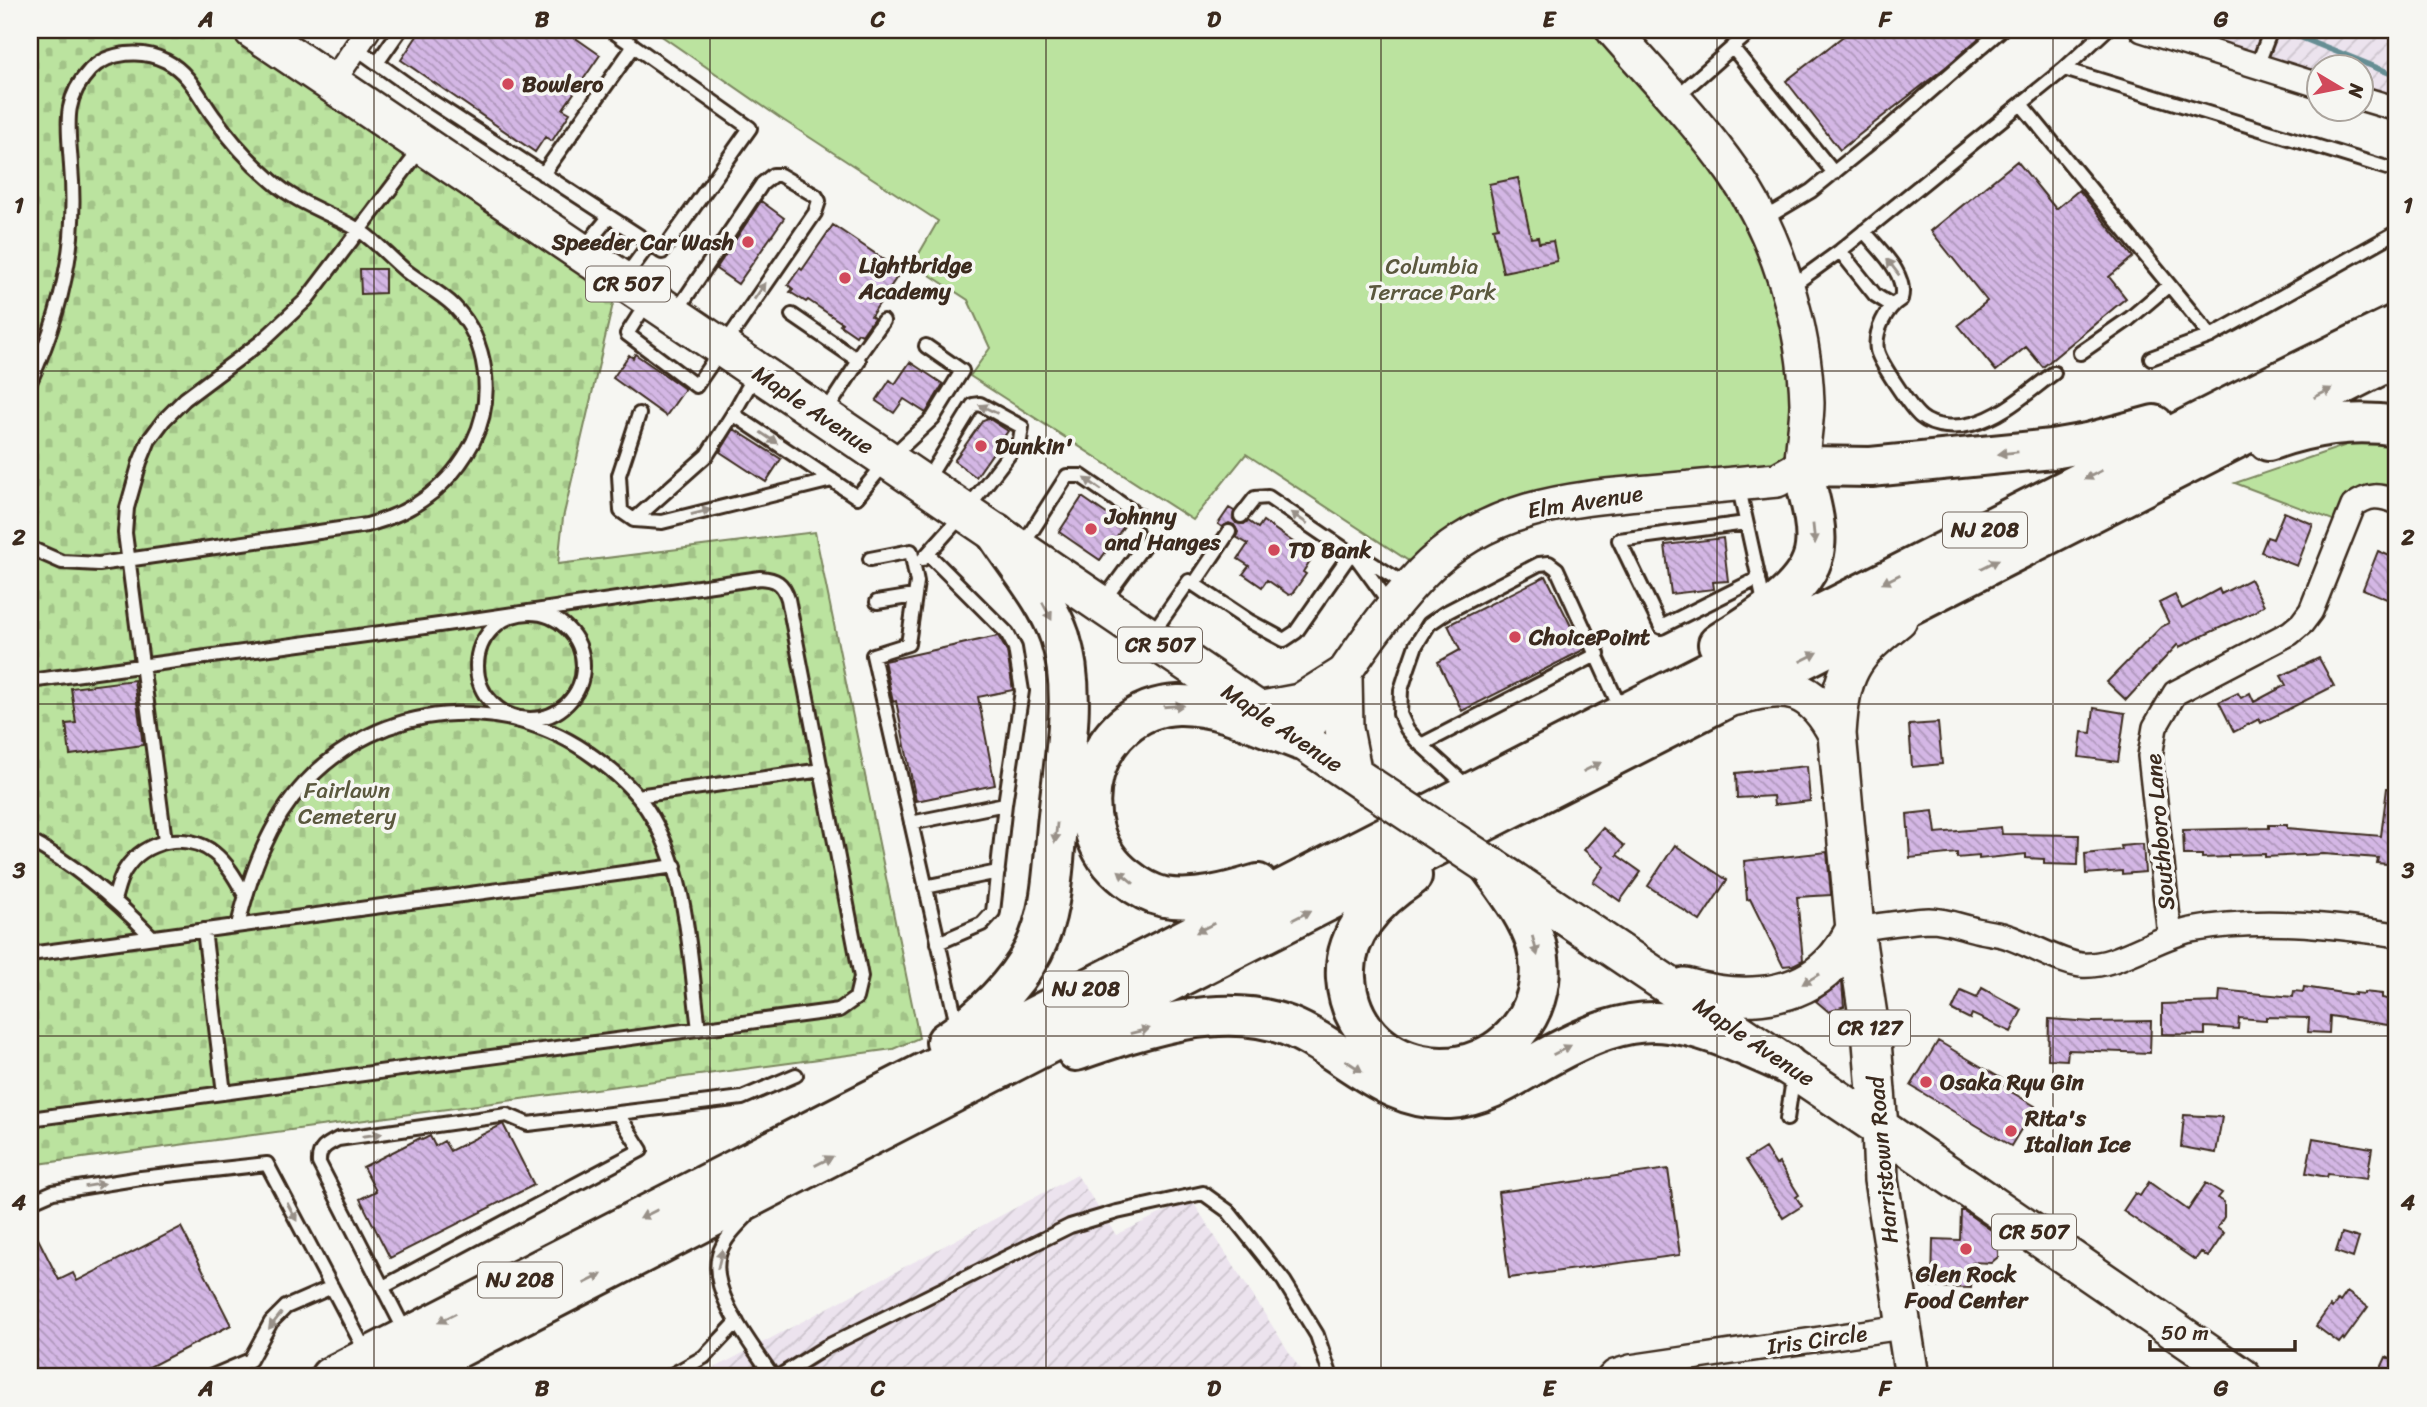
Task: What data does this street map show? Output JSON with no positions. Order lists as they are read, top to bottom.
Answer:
{
  "streets": {
    "highway": ["NJ 208"],
    "main road": [
      "CR 507",
      "Maple Avenue",
      "CR 127",
      "Harristown Road"
    ],
    "street": ["Elm Avenue", "Southboro Lane", "Iris Circle"]
  },
  "crossings": [
    ["Maple Avenue", "Elm Avenue"],
    ["Maple Avenue", "Harristown Road"],
    ["NJ 208", "Harristown Road"],
    ["Harristown Road", "Iris Circle"]
  ],
  "parks": ["Columbia Terrace Park", "Fairlawn Cemetery"],
  "places": [
    "Bowlero",
    "Speeder Car Wash",
    "Lightbridge Academy",
    "Dunkin'",
    "Johnny and Hanges",
    "TD Bank",
    "ChoicePoint",
    "Osaka Ryu Gin",
    "Rita's Italian Ice",
    "Glen Rock Food Center"
  ],
  "scale_bar": "50 m",
  "north": "right",
  "grid": {
    "columns": [
      "A",
      "B",
      "C",
      "D",
      "E",
      "F",
      "G"
    ],
    "rows": [
      "1",
      "2",
      "3",
      "4"
    ]
  }
}
